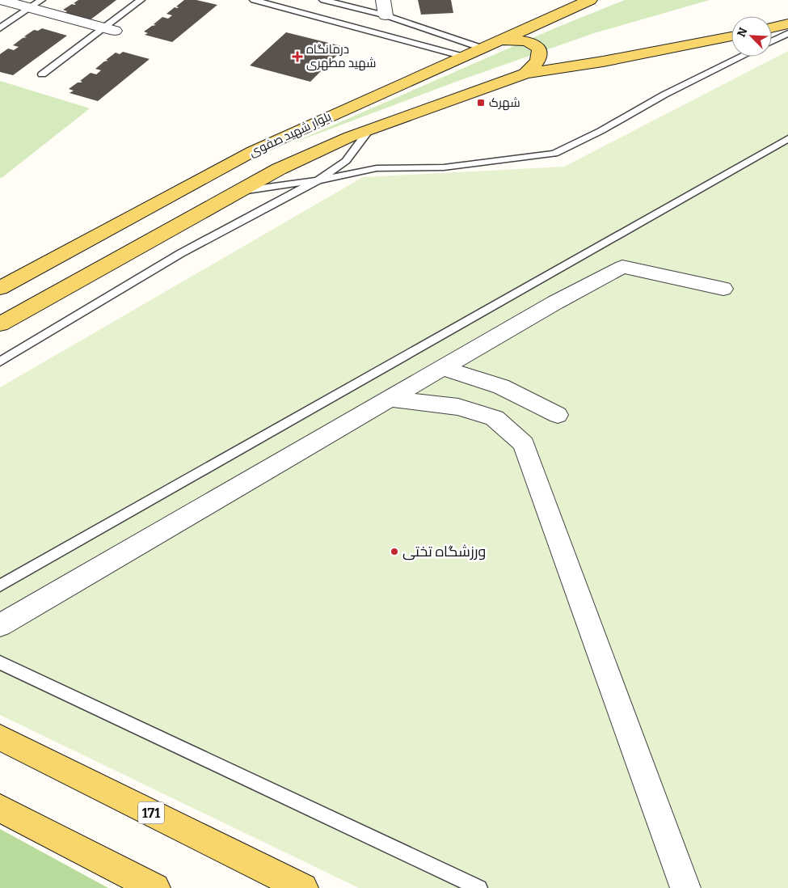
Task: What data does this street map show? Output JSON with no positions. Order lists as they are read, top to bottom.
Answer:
{
  "streets": {
    "main road": ["بلوار شهید صفوی", "171"]
  },
  "places": {
    "health": ["درمانگاه شهید مطهری"],
    "transit": ["شهرک"],
    "other": ["ورزشگاه تختی"]
  },
  "north": "top left"
}
